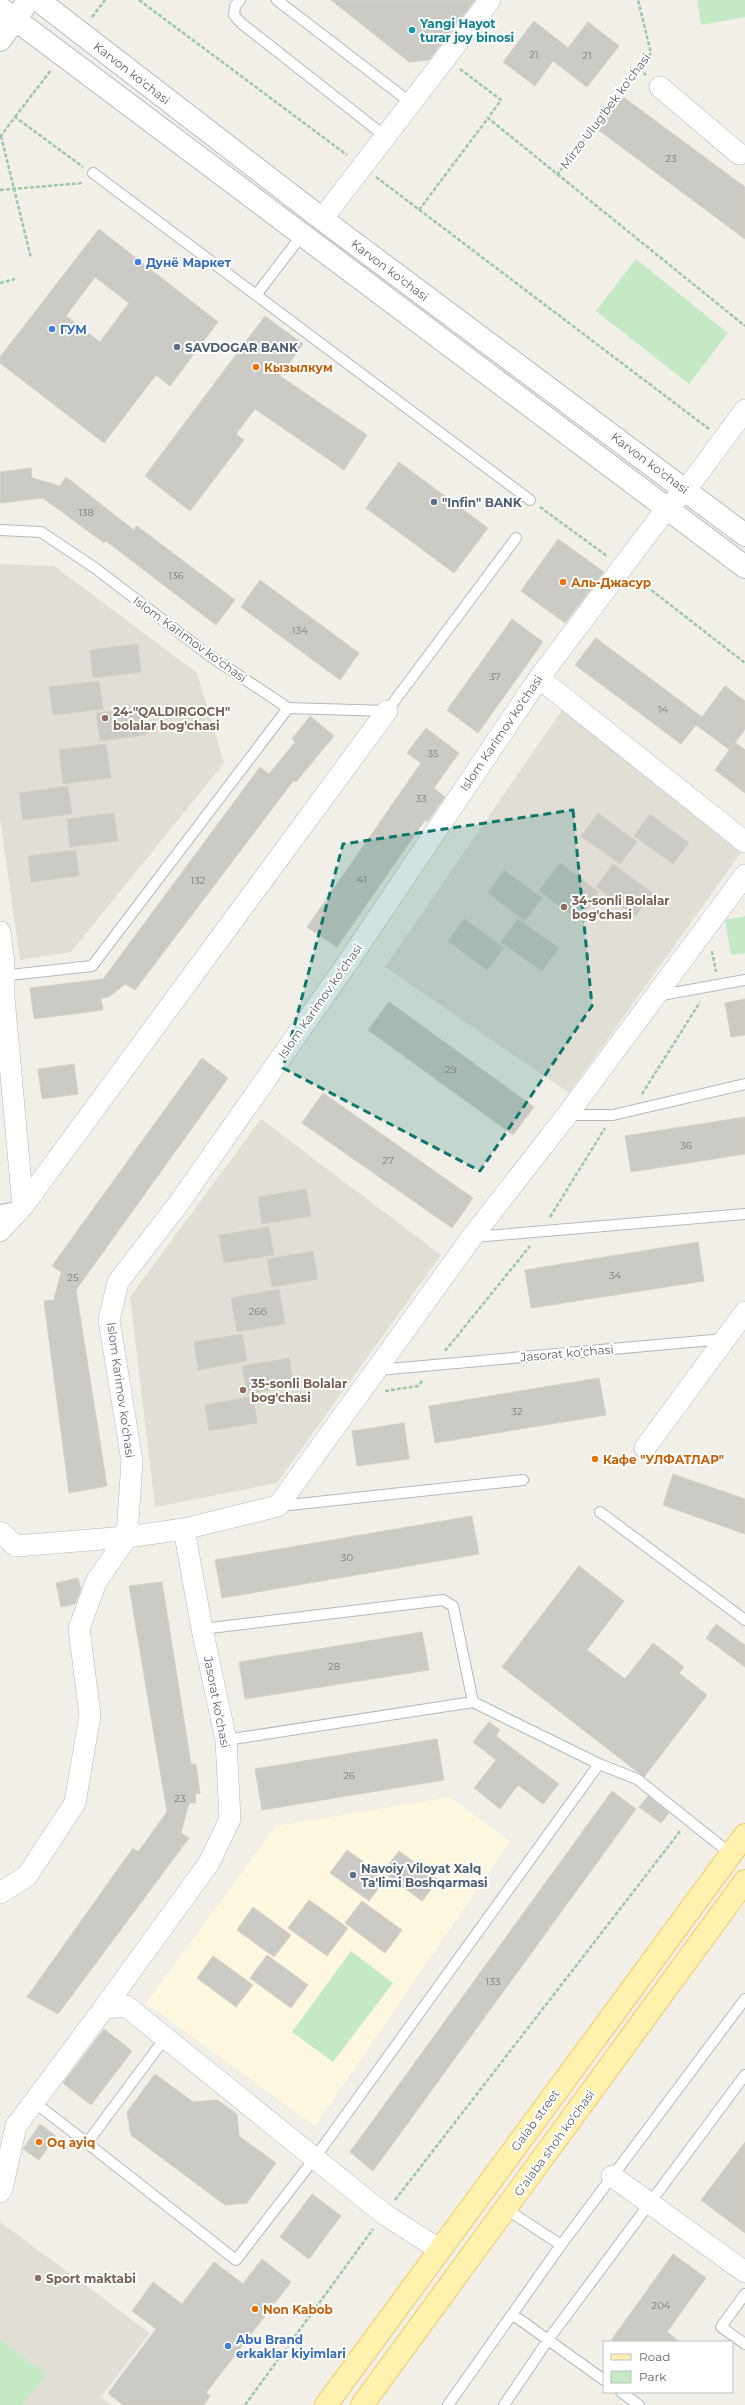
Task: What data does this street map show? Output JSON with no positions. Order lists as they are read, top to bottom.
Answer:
{
  "streets": {
    "main road": ["Karvon ko'chasi", "Galab street", "G'alaba shoh ko'chasi"],
    "street": ["Islom Karimov ko‘chasi", "Jasorat ko‘chasi"],
    "path": ["Mirzo Ulug'bek ko'chasi"]
  },
  "places": [
    "Yangi Hayot turar joy binosi",
    "Дунё Маркет",
    "ГУМ",
    "SAVDOGAR BANK",
    "Кызылкум",
    "\"Infin\" BANK",
    "Аль-Джасур",
    "24-\"QALDIRGOCH\" bolalar bog'chasi",
    "34-sonli Bolalar bog'chasi",
    "35-sonli Bolalar bog'chasi",
    "Кафе \"УЛФАТЛАР\"",
    "Navoiy Viloyat Xalq Ta'limi Boshqarmasi",
    "Oq ayiq",
    "Sport maktabi",
    "Non Kabob",
    "Abu Brand erkaklar kiyimlari"
  ],
  "house_numbers": [
    "21",
    "21",
    "23",
    "138",
    "136",
    "134",
    "37",
    "14",
    "35",
    "33",
    "41",
    "132",
    "29",
    "36",
    "27",
    "34",
    "25",
    "26б",
    "32",
    "30",
    "28",
    "26",
    "23",
    "133",
    "204"
  ],
  "legend": ["Road", "Park"]
}
